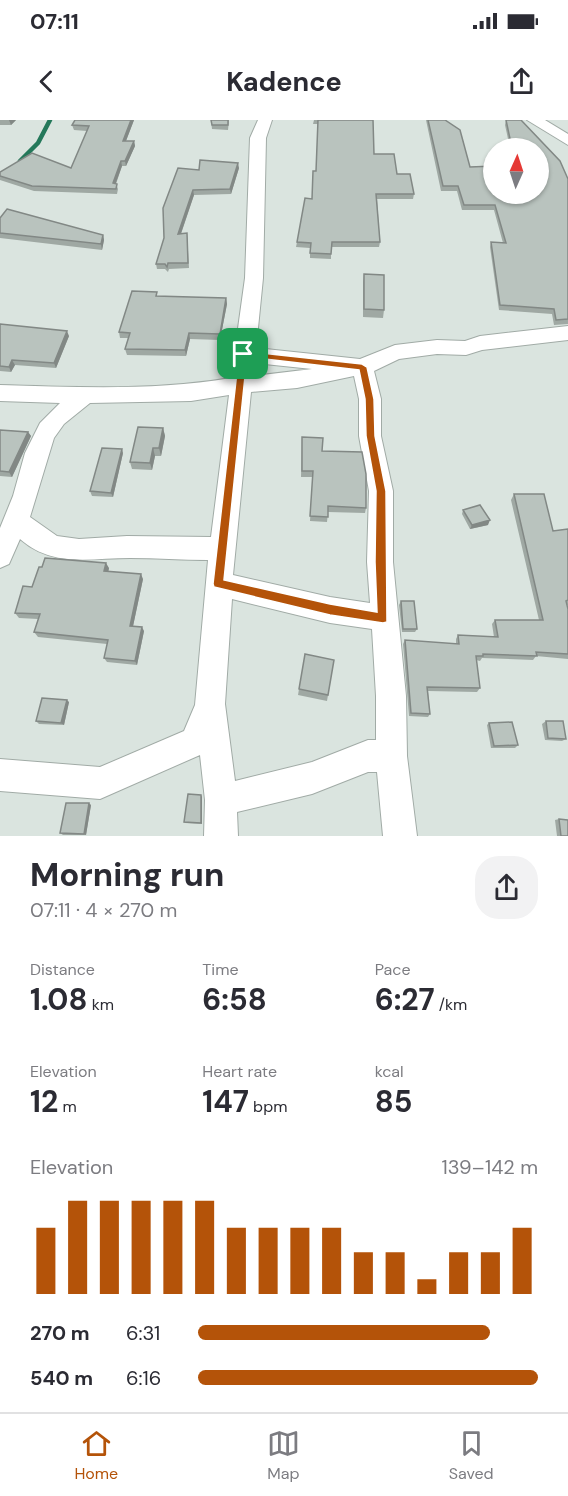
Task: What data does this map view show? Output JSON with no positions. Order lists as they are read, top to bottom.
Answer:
{
  "north": "top",
  "page": {
    "status": "07:11",
    "header": "Kadence",
    "heading": ["Morning run", "07:11 · 4 × 270 m"],
    "stats": [
      ["Distance", "1.08 km"],
      ["Time", "6:58"],
      ["Pace", "6:27 /km"],
      ["Elevation", "12 m"],
      ["Heart rate", "147 bpm"],
      ["kcal", "85"]
    ],
    "chart": ["Elevation", "139–142 m"],
    "list": [
      {
        "name": "270 m",
        "note": "6:31"
      },
      {
        "name": "540 m",
        "note": "6:16"
      }
    ],
    "tabs": ["Home", "Map", "Saved"]
  }
}
